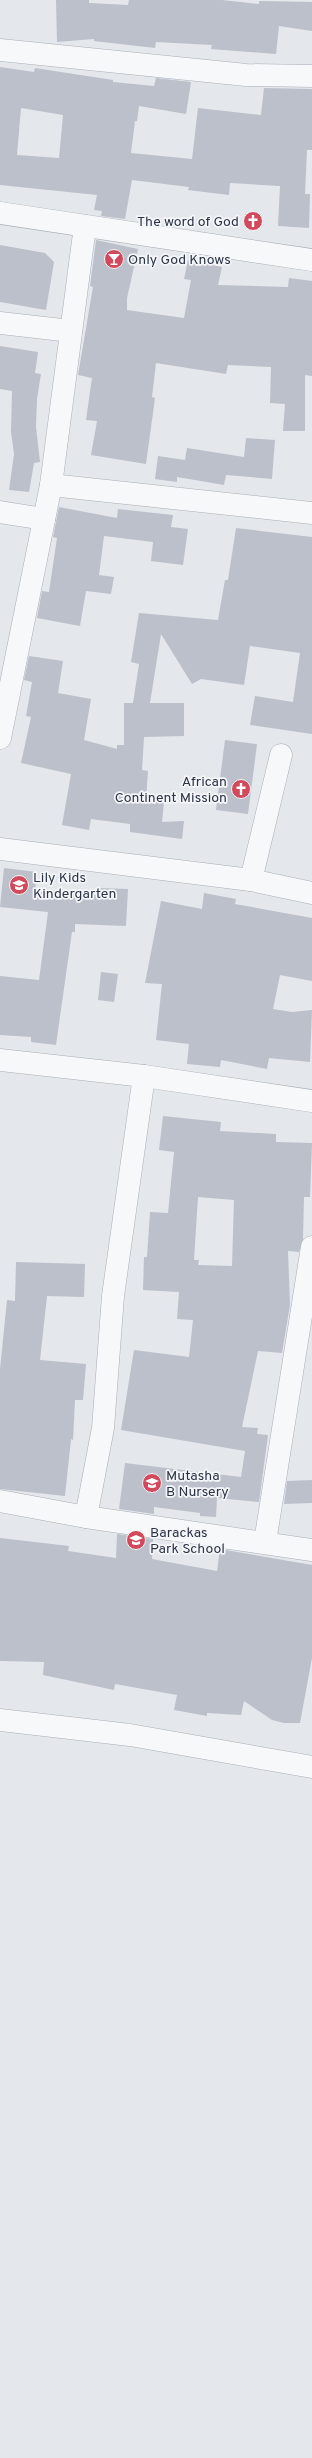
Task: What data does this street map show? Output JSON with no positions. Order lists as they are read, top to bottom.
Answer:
{
  "places": {
    "church": ["The word of God", "African Continent Mission"],
    "bar": ["Only God Knows"],
    "school or university": ["Lily Kids Kindergarten", "Mutasha B Nursery", "Barackas Park School"]
  }
}
